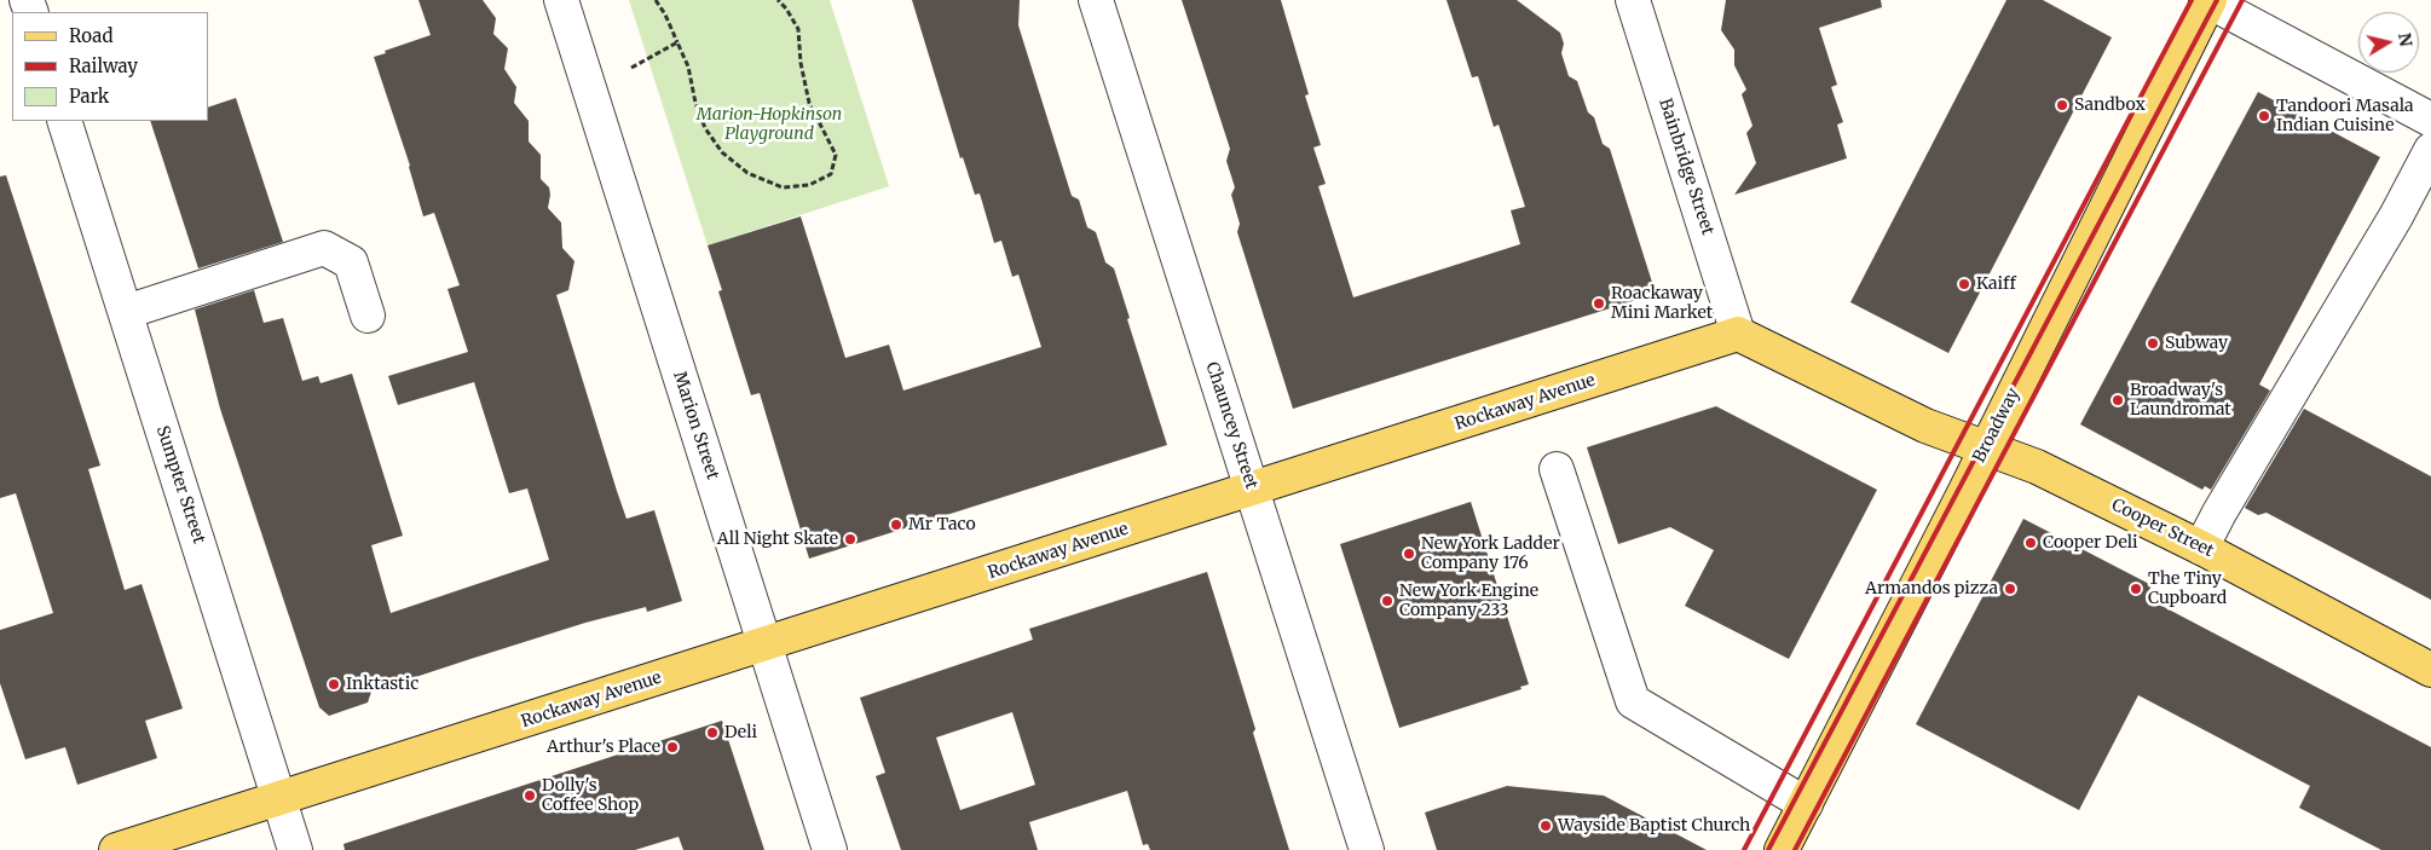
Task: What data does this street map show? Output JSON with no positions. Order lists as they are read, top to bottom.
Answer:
{
  "streets": {
    "main road": ["Rockaway Avenue", "Broadway", "Cooper Street"],
    "street": [
      "Bainbridge Street",
      "Marion Street",
      "Chauncey Street",
      "Sumpter Street"
    ]
  },
  "crossings": [
    ["Bainbridge Street", "Rockaway Avenue"],
    ["Rockaway Avenue", "Marion Street"],
    ["Rockaway Avenue", "Chauncey Street"],
    ["Rockaway Avenue", "Sumpter Street"],
    ["Broadway", "Cooper Street"]
  ],
  "parks": ["Marion-Hopkinson Playground"],
  "places": [
    "Sandbox",
    "Tandoori Masala Indian Cuisine",
    "Kaiff",
    "Roackaway Mini Market",
    "Subway",
    "Broadway's Laundromat",
    "Mr Taco",
    "All Night Skate",
    "Cooper Deli",
    "New York Ladder Company 176",
    "Armandos pizza",
    "The Tiny Cupboard",
    "New York Engine Company 233",
    "Inktastic",
    "Deli",
    "Arthur's Place",
    "Dolly's Coffee Shop",
    "Wayside Baptist Church"
  ],
  "legend": ["Road", "Railway", "Park"],
  "north": "right"
}
